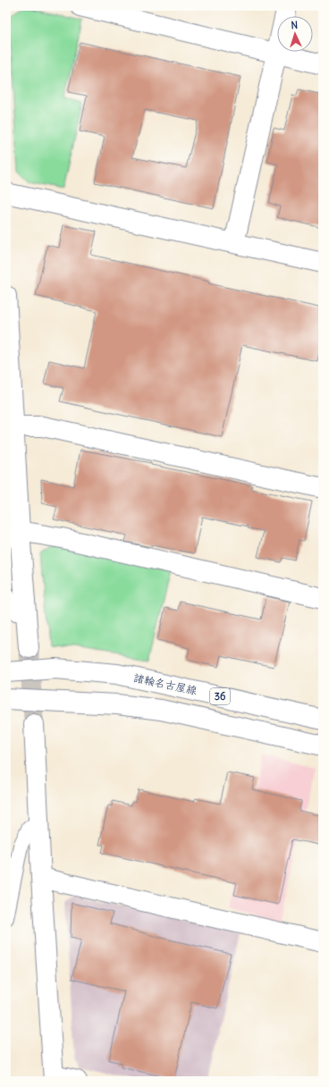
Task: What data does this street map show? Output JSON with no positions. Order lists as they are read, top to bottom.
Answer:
{
  "streets": {
    "street": ["諸輪名古屋線", "36"]
  },
  "north": "top"
}
